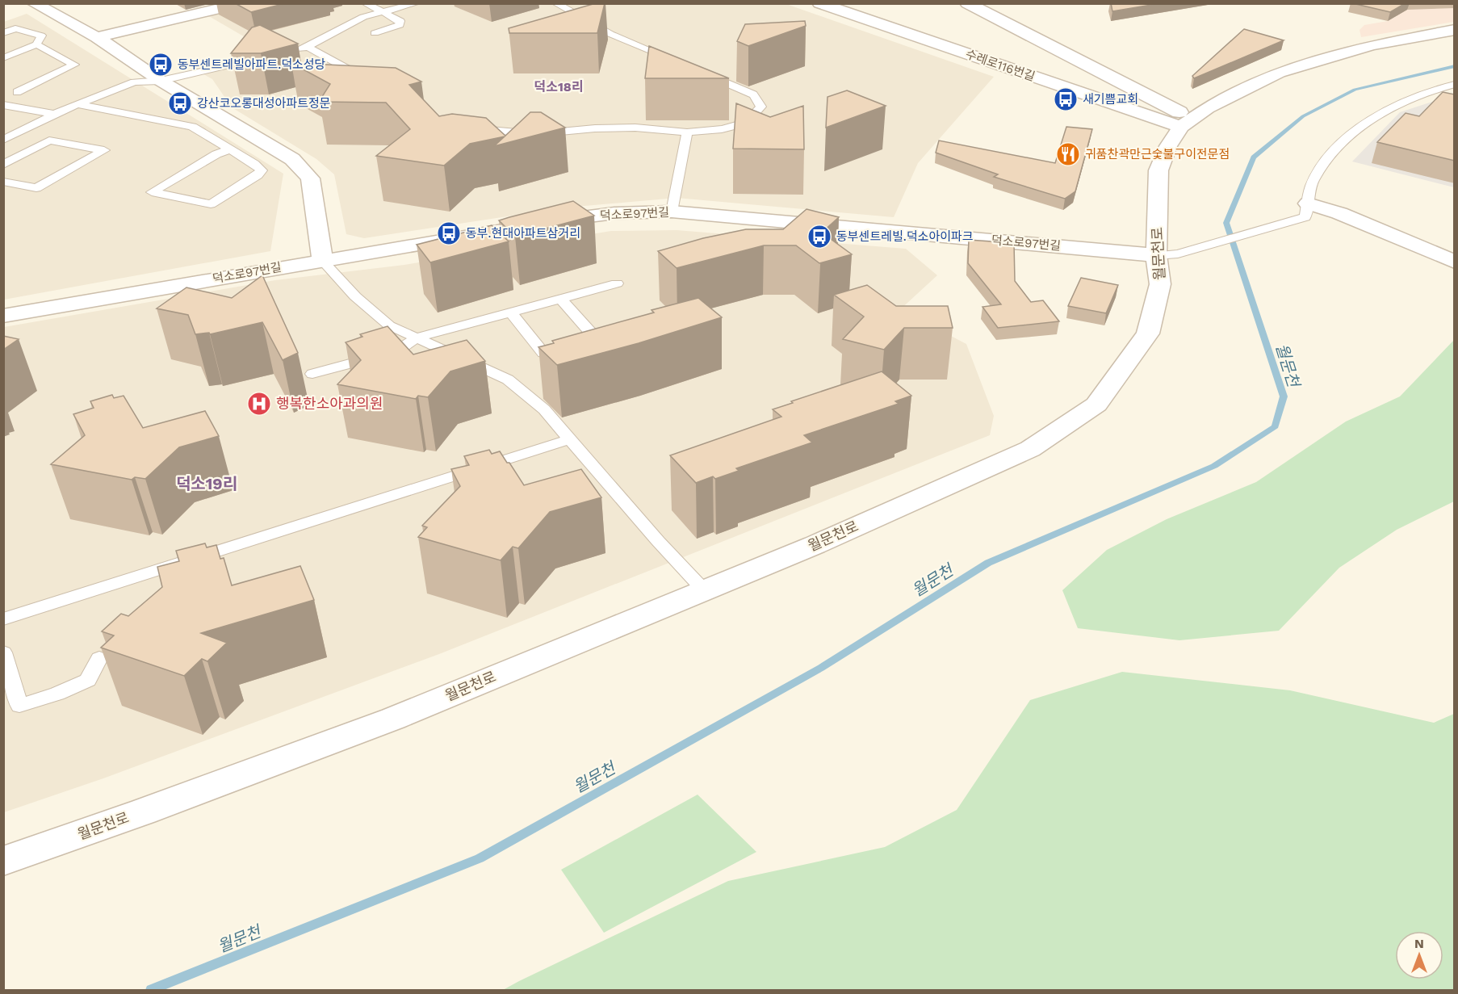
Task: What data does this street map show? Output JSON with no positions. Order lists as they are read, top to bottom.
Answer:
{
  "streets": {
    "street": ["수레로116번길", "덕소로97번길", "월문천로"]
  },
  "crossings": [
    ["수레로116번길", "월문천로"],
    ["덕소로97번길", "월문천로"]
  ],
  "districts": ["덕소18리", "덕소19리"],
  "water": ["월문천"],
  "places": {
    "bus stop": [
      "동부센트레빌아파트.덕소성당",
      "새기쁨교회",
      "강산코오롱대성아파트정문",
      "동부.현대아파트삼거리",
      "동부센트레빌.덕소아이파크"
    ],
    "restaurant": ["귀품찬곽만근숯불구이전문점"],
    "hospital": ["행복한소아과의원"]
  },
  "north": "top"
}
